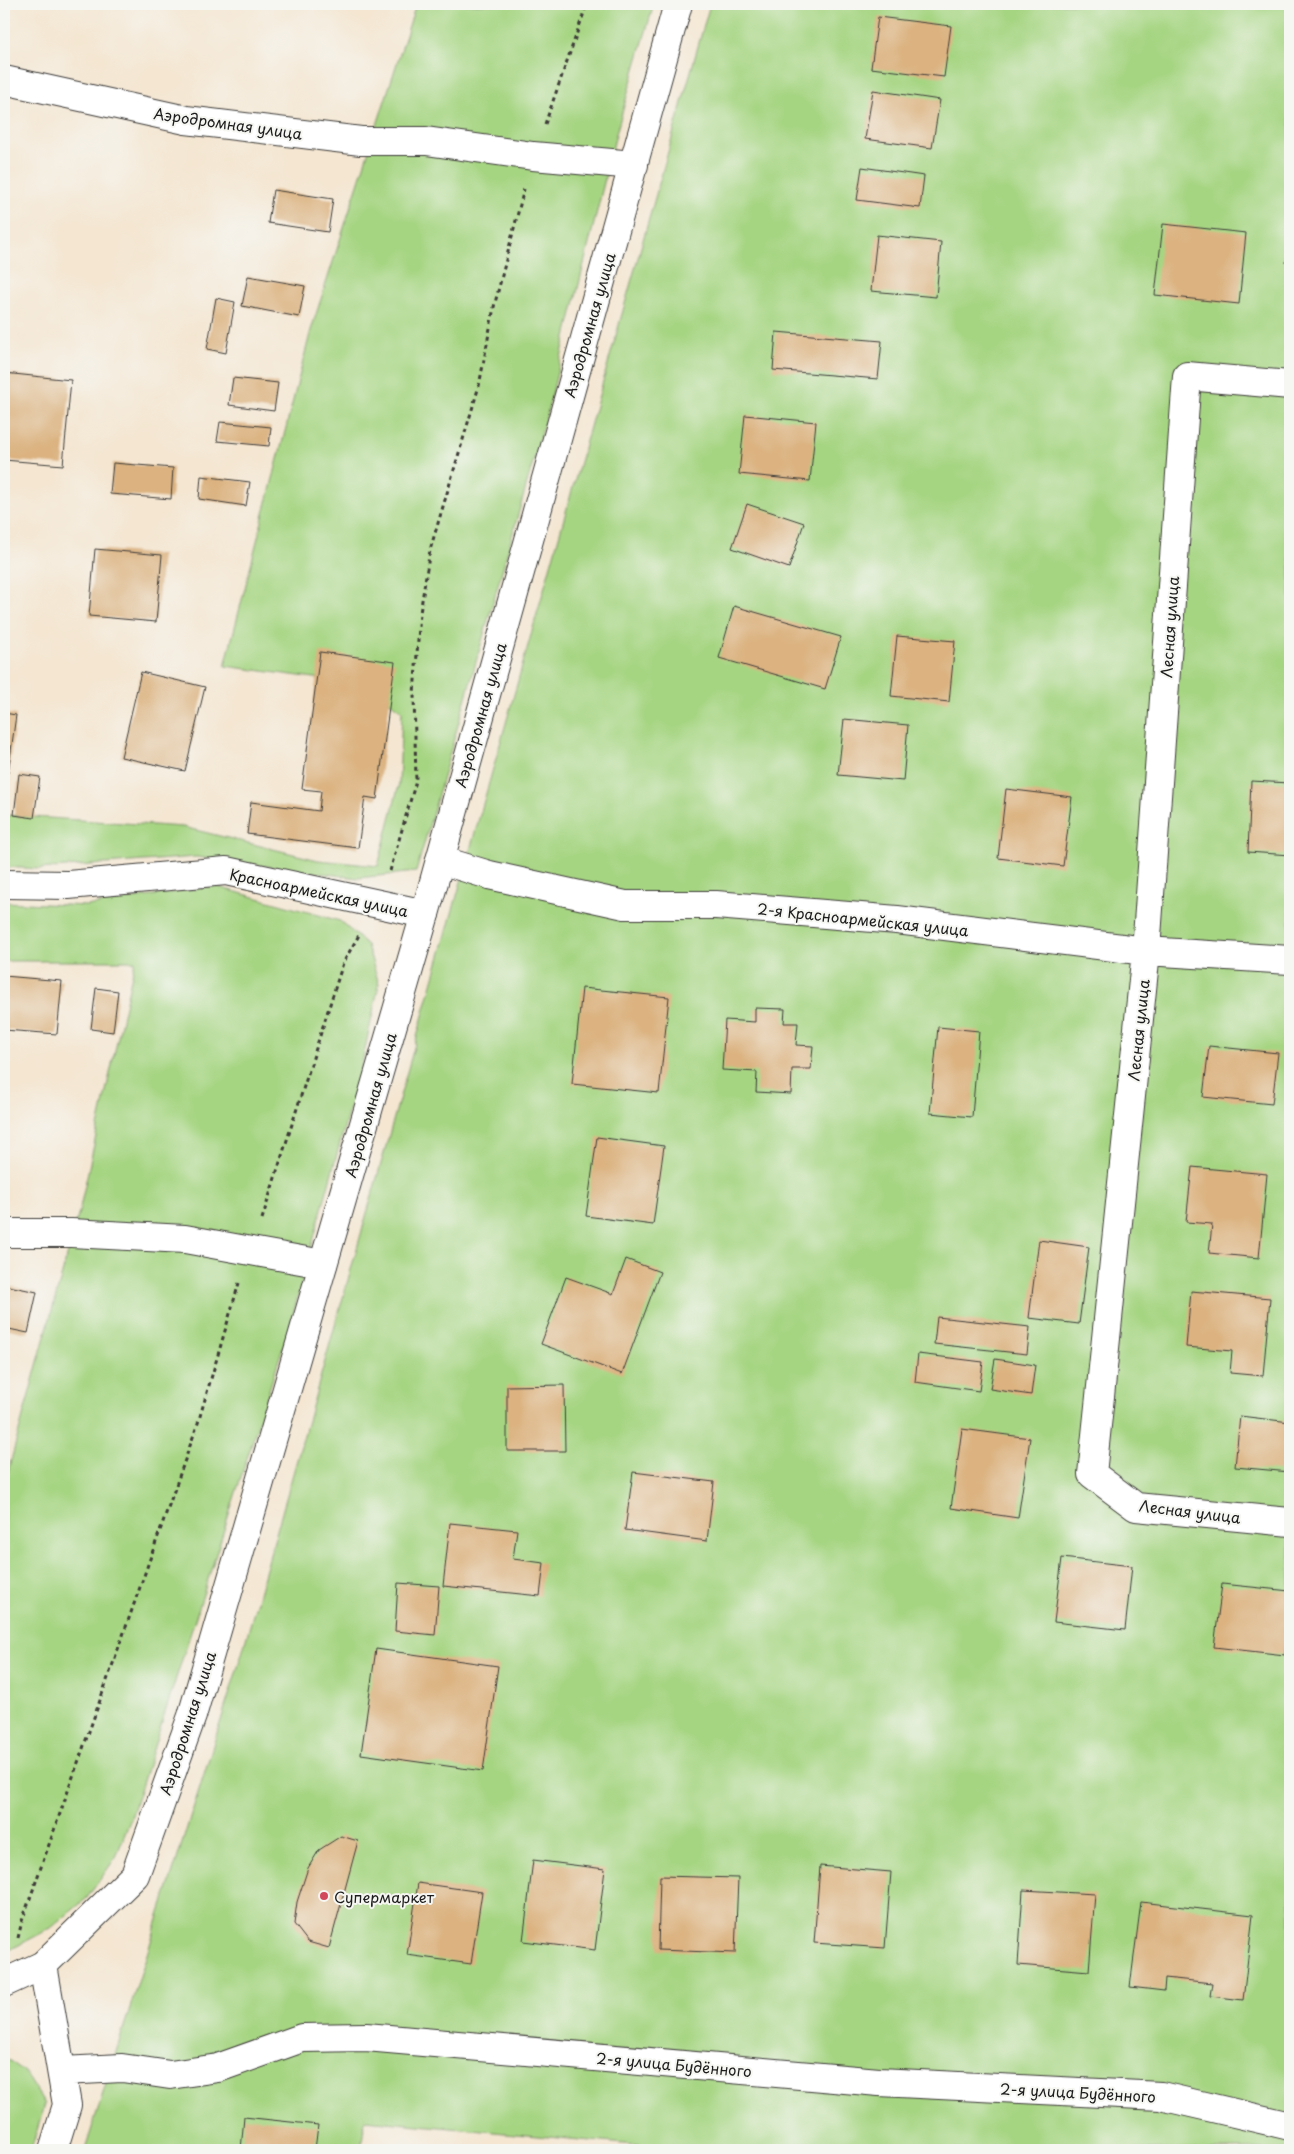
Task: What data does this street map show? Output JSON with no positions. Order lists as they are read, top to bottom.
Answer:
{
  "streets": {
    "street": [
      "Аэродромная улица",
      "Лесная улица",
      "Красноармейская улица",
      "2-я Красноармейская улица",
      "2-я улица Будённого"
    ]
  },
  "crossings": [
    ["Аэродромная улица", "Красноармейская улица"],
    ["Аэродромная улица", "2-я Красноармейская улица"],
    ["Лесная улица", "2-я Красноармейская улица"]
  ],
  "places": ["Супермаркет"]
}
